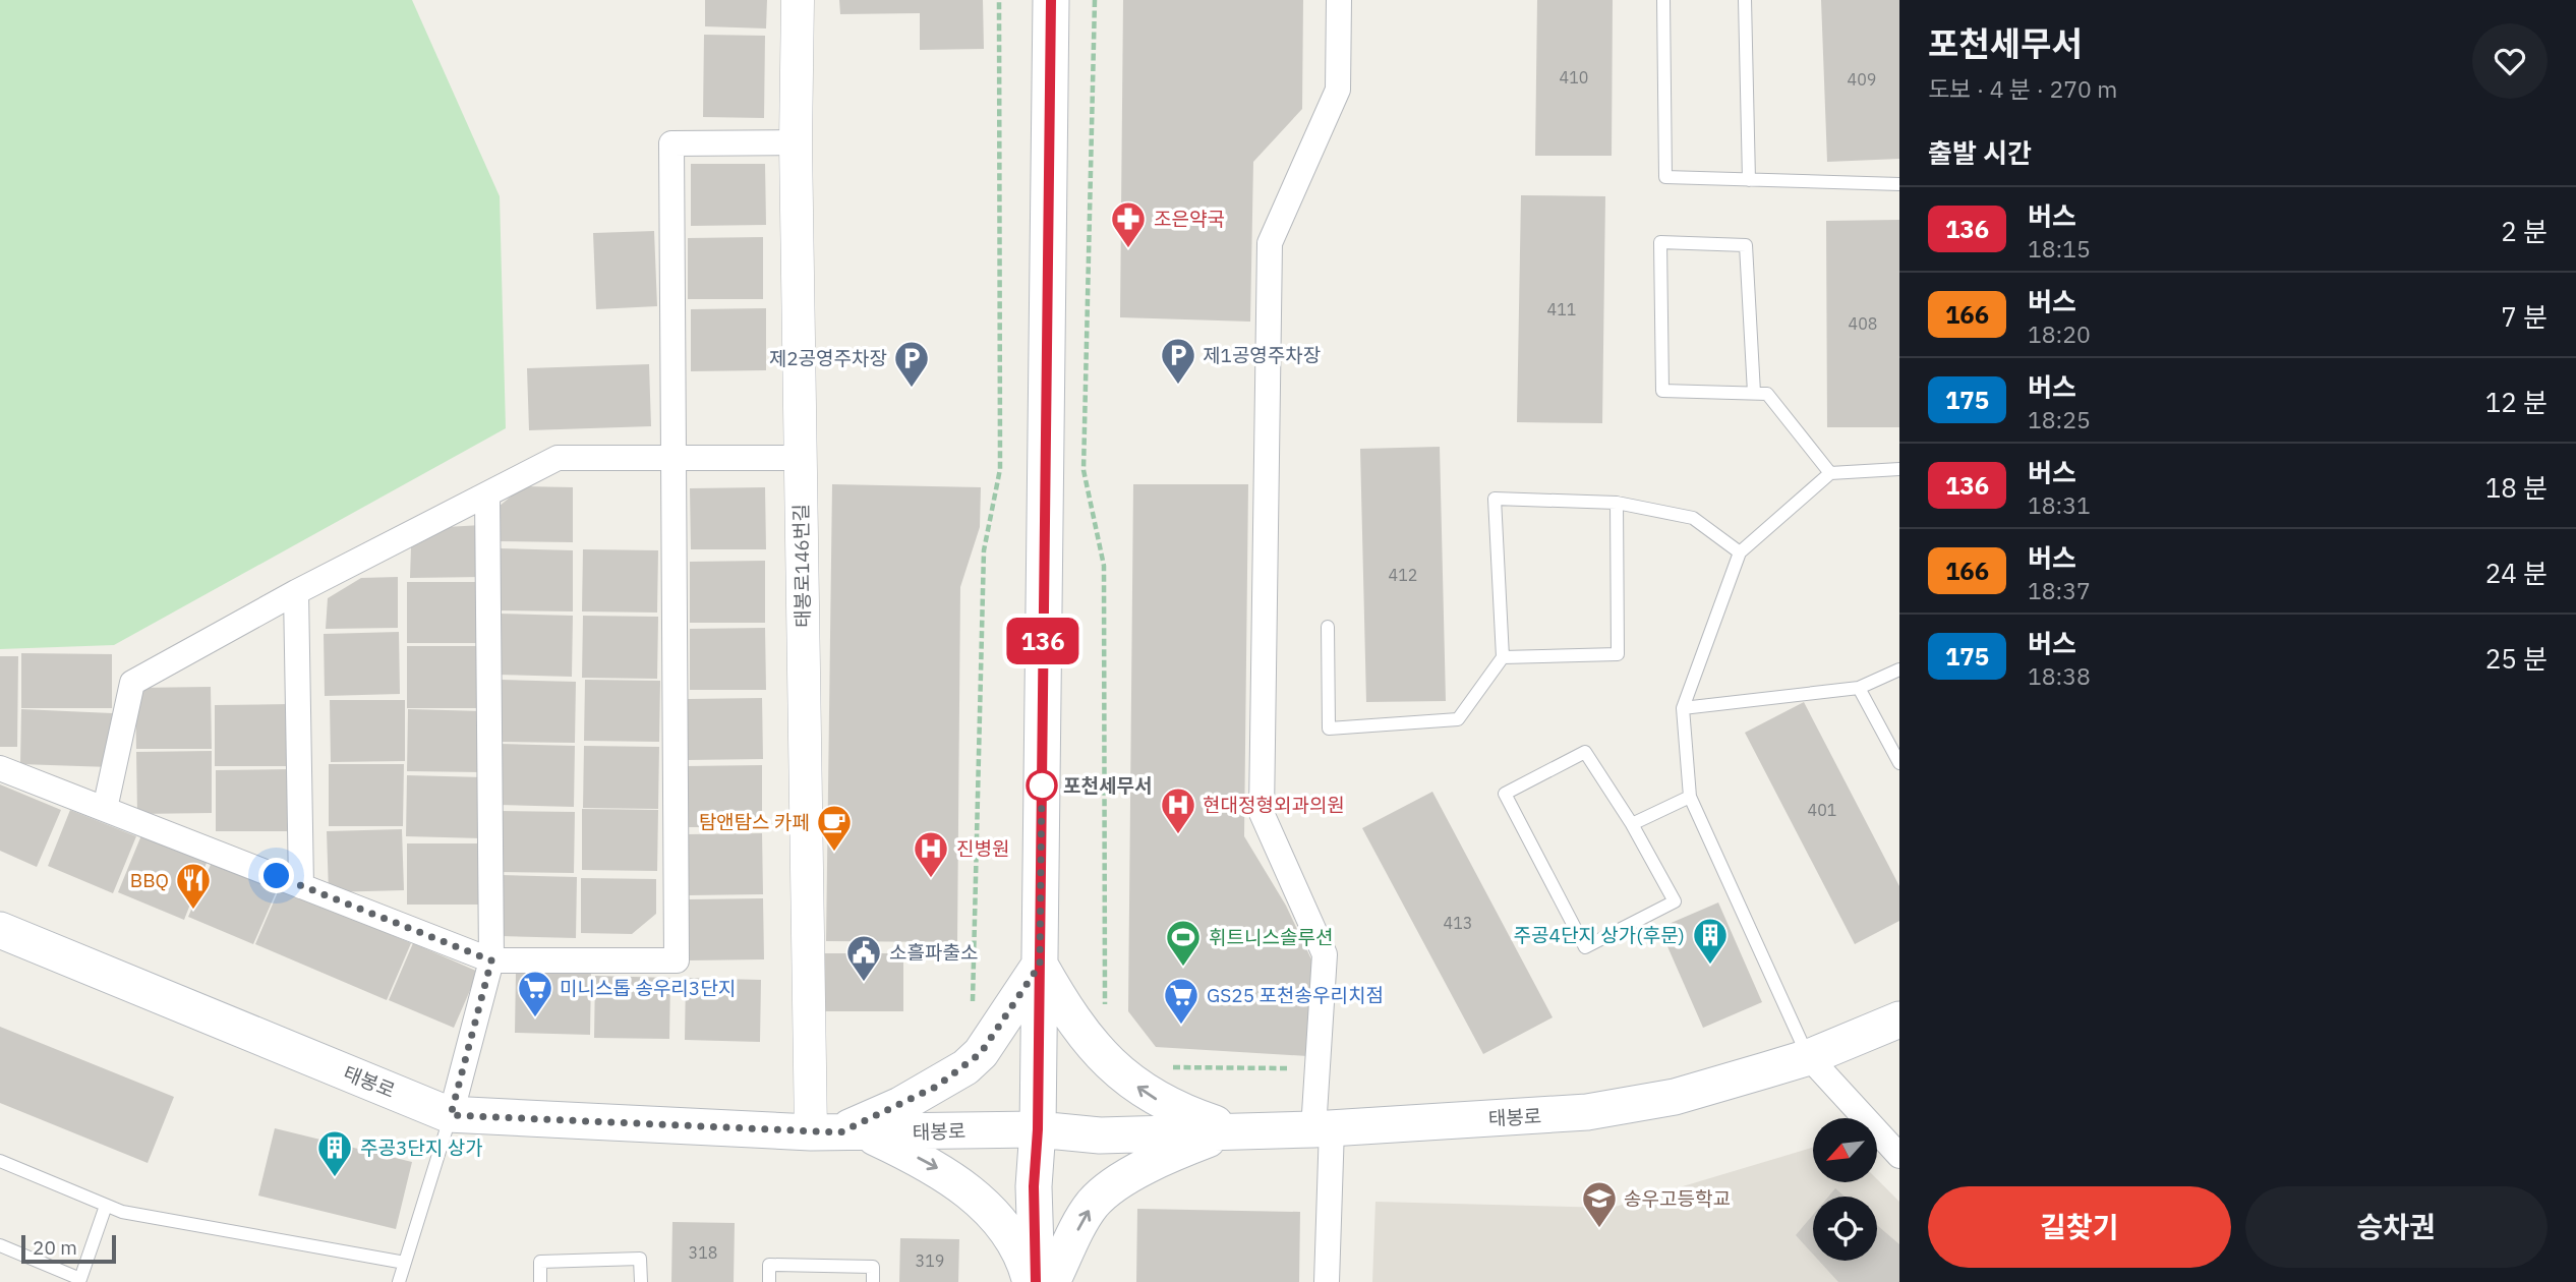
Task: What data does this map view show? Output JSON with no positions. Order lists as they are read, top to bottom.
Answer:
{
  "streets": {
    "main road": ["태봉로"],
    "street": ["태봉로146번길"]
  },
  "crossings": [
    ["태봉로146번길", "태봉로"]
  ],
  "places": {
    "pharmacy": ["조은약국"],
    "parking": ["제1공영주차장", "제2공영주차장"],
    "other": ["포천세무서"],
    "hospital": ["현대정형외과의원", "진병원"],
    "cafe": ["탐앤탐스 카페"],
    "restaurant": ["BBQ"],
    "building": ["주공4단지 상가(후문)", "주공3단지 상가"],
    "sports": ["휘트니스솔루션"],
    "public building": ["소흘파출소"],
    "supermarket": ["미니스톱 송우리3단지", "GS25 포천송우리치점"],
    "school or university": ["송우고등학교"]
  },
  "lines": ["bus line 136"],
  "house_numbers": [
    "410",
    "409",
    "411",
    "408",
    "412",
    "401",
    "413",
    "318",
    "319"
  ],
  "scale_bar": "20 m",
  "north": "bottom left",
  "page": {
    "on_map": "136",
    "heading": [
      ["포천세무서", "도보 · 4 분 · 270 m"],
      "출발 시간"
    ],
    "list": [
      {
        "mark": "136",
        "name": "버스",
        "note": "18:15",
        "value": "2 분"
      },
      {
        "mark": "166",
        "name": "버스",
        "note": "18:20",
        "value": "7 분"
      },
      {
        "mark": "175",
        "name": "버스",
        "note": "18:25",
        "value": "12 분"
      },
      {
        "mark": "136",
        "name": "버스",
        "note": "18:31",
        "value": "18 분"
      },
      {
        "mark": "166",
        "name": "버스",
        "note": "18:37",
        "value": "24 분"
      },
      {
        "mark": "175",
        "name": "버스",
        "note": "18:38",
        "value": "25 분"
      }
    ],
    "buttons": ["길찾기", "승차권"],
    "scale": "20 m"
  }
}
